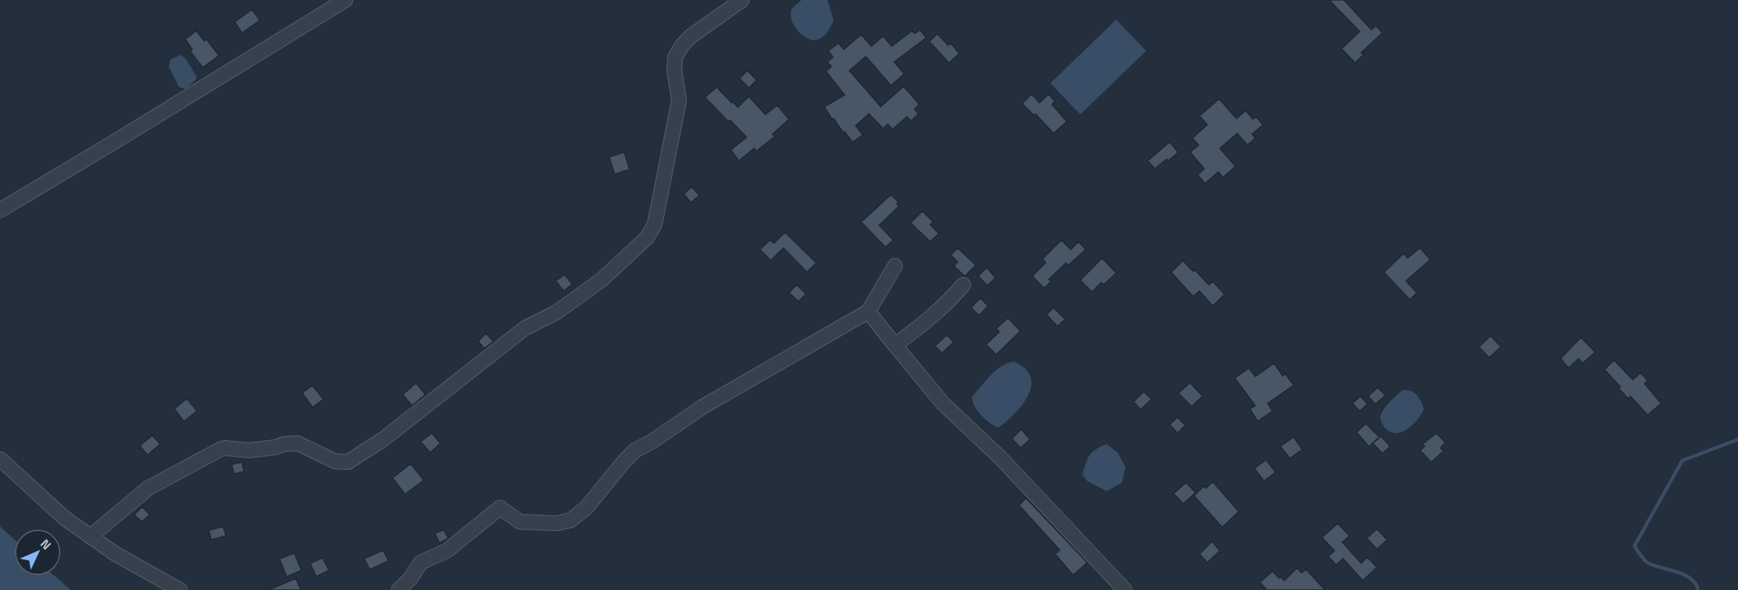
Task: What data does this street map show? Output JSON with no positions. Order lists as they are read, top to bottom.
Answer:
{
  "north": "top right"
}
